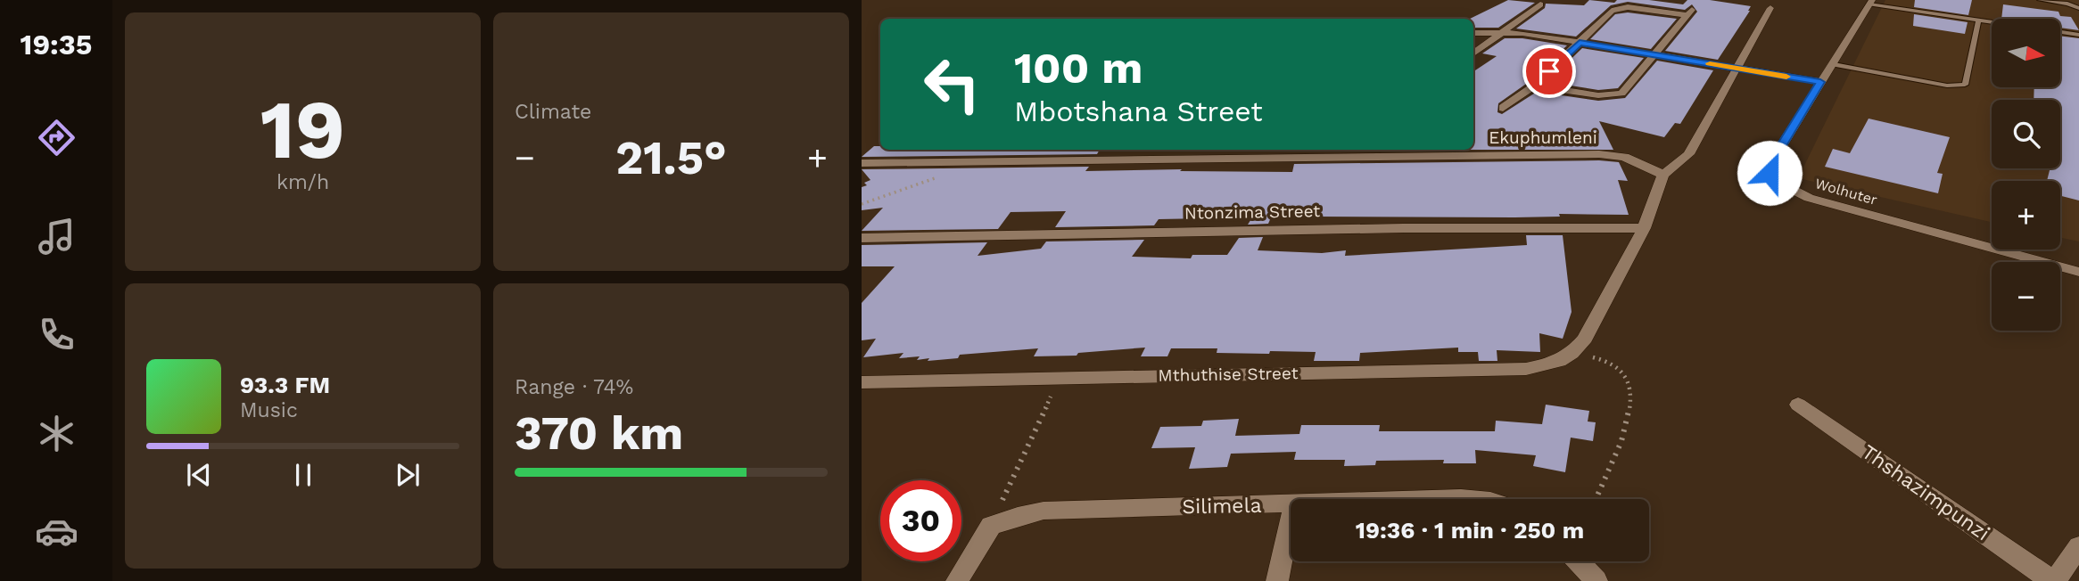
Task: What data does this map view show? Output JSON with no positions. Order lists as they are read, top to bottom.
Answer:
{
  "streets": {
    "street": [
      "Ekuphumleni",
      "Wolhuter",
      "Ntonzima Street",
      "Mthuthise Street",
      "Thshazimpunzi",
      "Silimela"
    ]
  },
  "north": "right",
  "page": {
    "tabs": "19:35",
    "tile": [
      ["19", "km/h"],
      "Climate",
      ["Range · 74%", "370 km"]
    ],
    "map_buttons": ["+", "−"],
    "turn": ["100 m", "Mbotshana Street"],
    "heat": ["−", "21.5°", "+"],
    "song": ["93.3 FM", "Music"],
    "limit": "30",
    "trip": "19:36 · 1 min · 250 m"
  }
}
